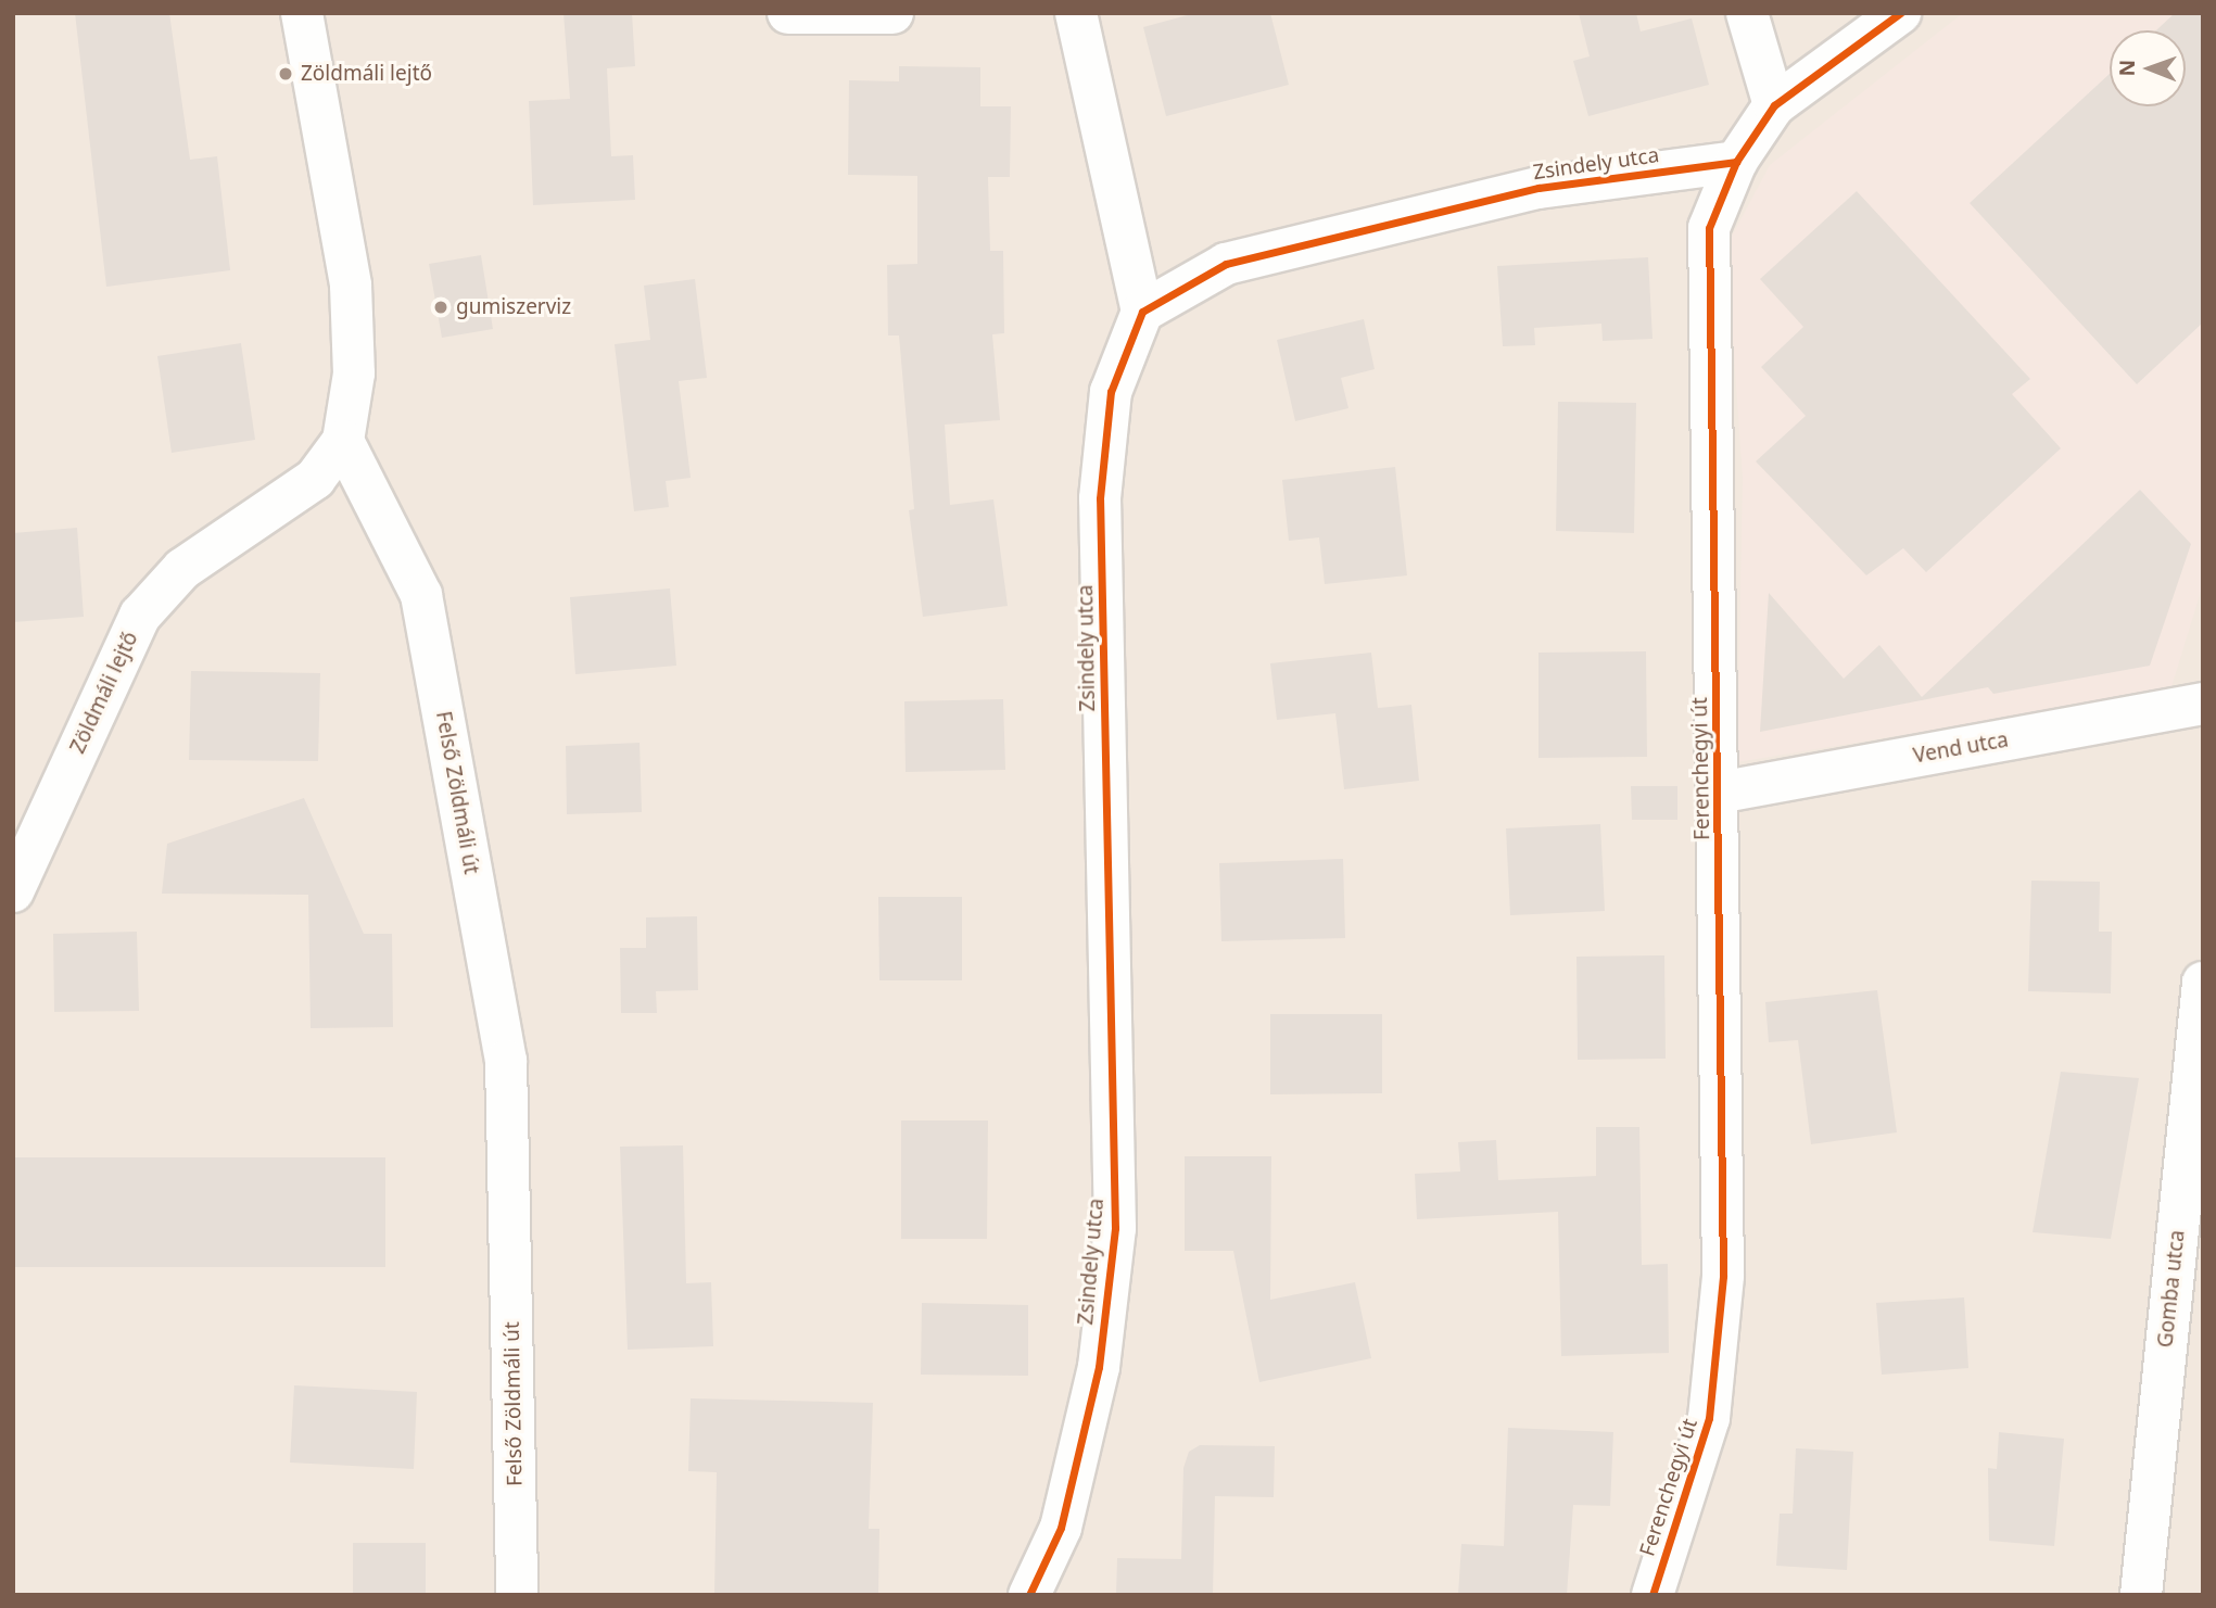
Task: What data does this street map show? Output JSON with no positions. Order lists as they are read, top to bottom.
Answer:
{
  "streets": {
    "street": [
      "Zsindely utca",
      "Zöldmáli lejtő",
      "Vend utca",
      "Ferenchegyi út",
      "Felső Zöldmáli út",
      "Gomba utca"
    ]
  },
  "crossings": [
    ["Zsindely utca", "Ferenchegyi út"],
    ["Zöldmáli lejtő", "Felső Zöldmáli út"],
    ["Vend utca", "Ferenchegyi út"]
  ],
  "places": ["Zöldmáli lejtő", "gumiszerviz"],
  "north": "left"
}
